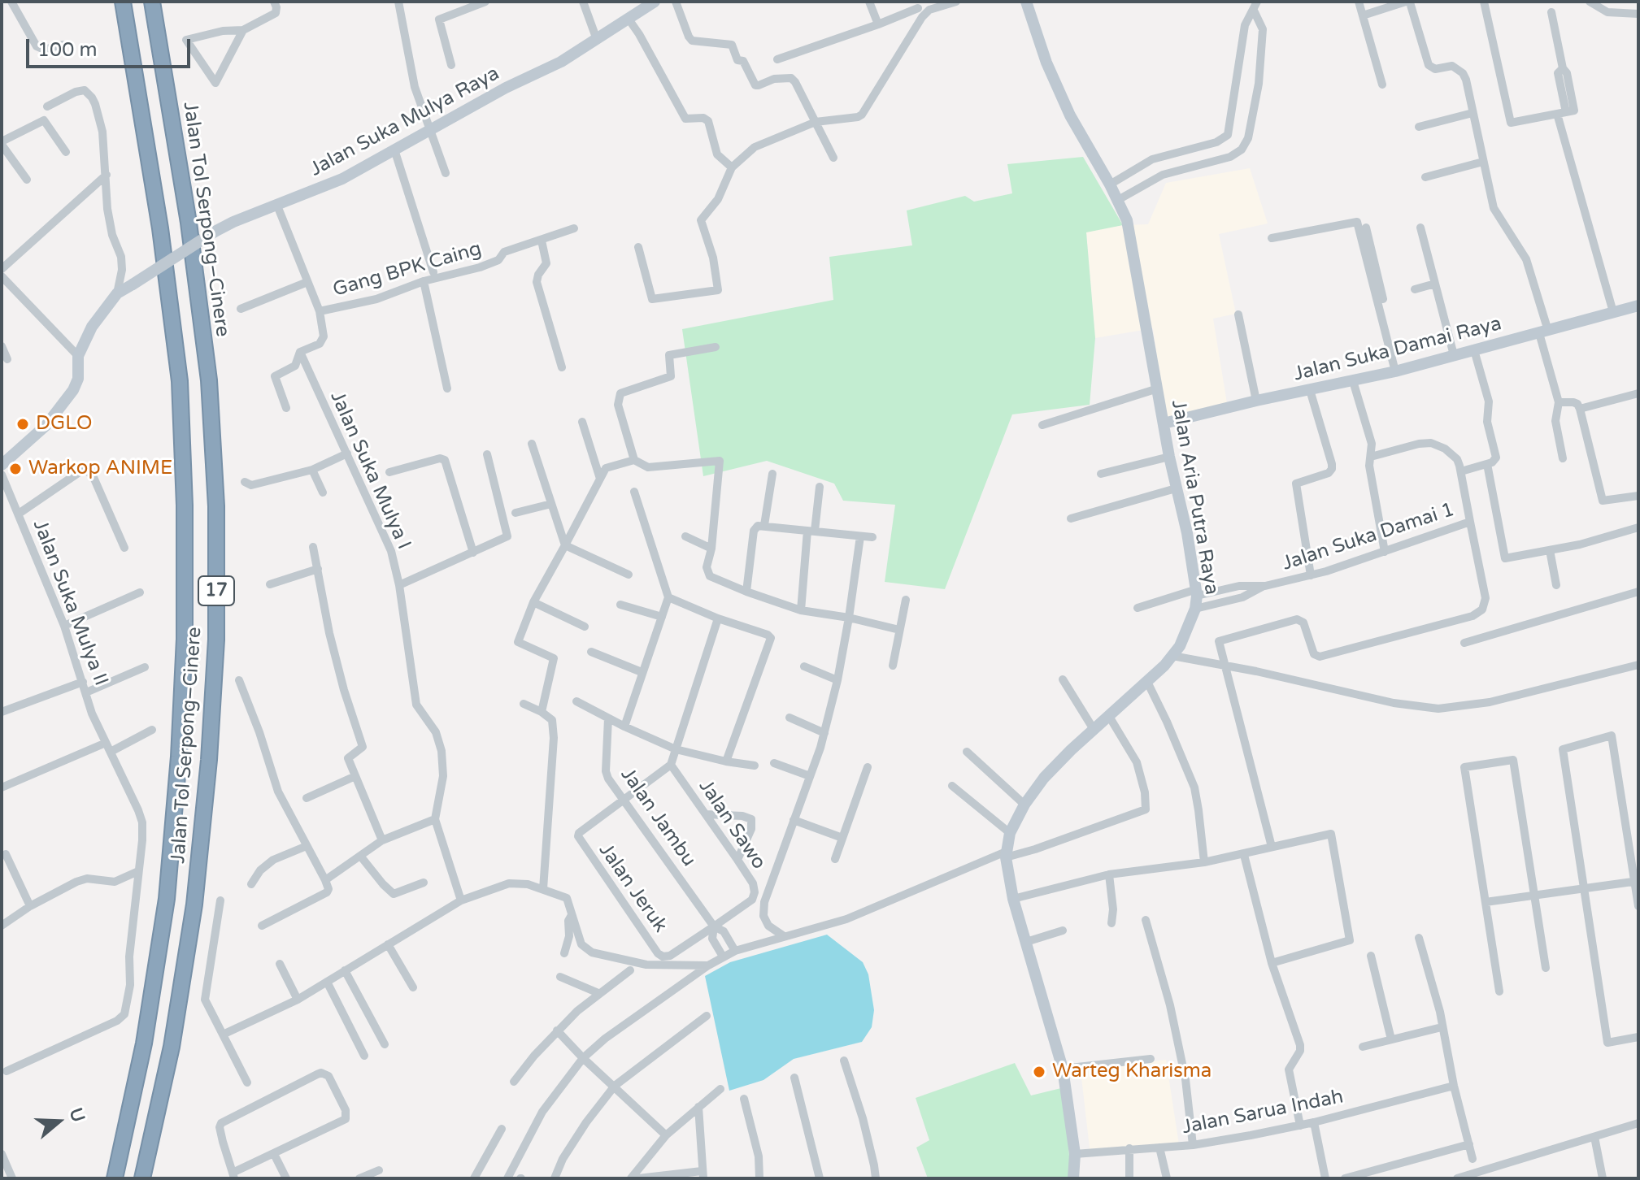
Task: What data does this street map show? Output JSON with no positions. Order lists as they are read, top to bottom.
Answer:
{
  "streets": {
    "highway": ["Jalan Tol Serpong–Cinere", "17"],
    "street": [
      "Jalan Suka Mulya Raya",
      "Gang BPK Caing",
      "Jalan Suka Damai Raya",
      "Jalan Suka Mulya I",
      "Jalan Aria Putra Raya",
      "Jalan Suka Damai 1",
      "Jalan Suka Mulya II",
      "Jalan Jambu",
      "Jalan Sawo",
      "Jalan Jeruk",
      "Jalan Sarua Indah"
    ]
  },
  "crossings": [
    ["Jalan Suka Damai Raya", "Jalan Aria Putra Raya"],
    ["Jalan Aria Putra Raya", "Jalan Suka Damai 1"],
    ["Jalan Aria Putra Raya", "Jalan Sarua Indah"],
    ["Jalan Jambu", "Jalan Sawo"],
    ["Jalan Jambu", "Jalan Jeruk"],
    ["Jalan Sawo", "Jalan Jeruk"]
  ],
  "places": ["DGLO", "Warkop ANIME", "Warteg Kharisma"],
  "scale_bar": "100 m",
  "north": "right"
}
